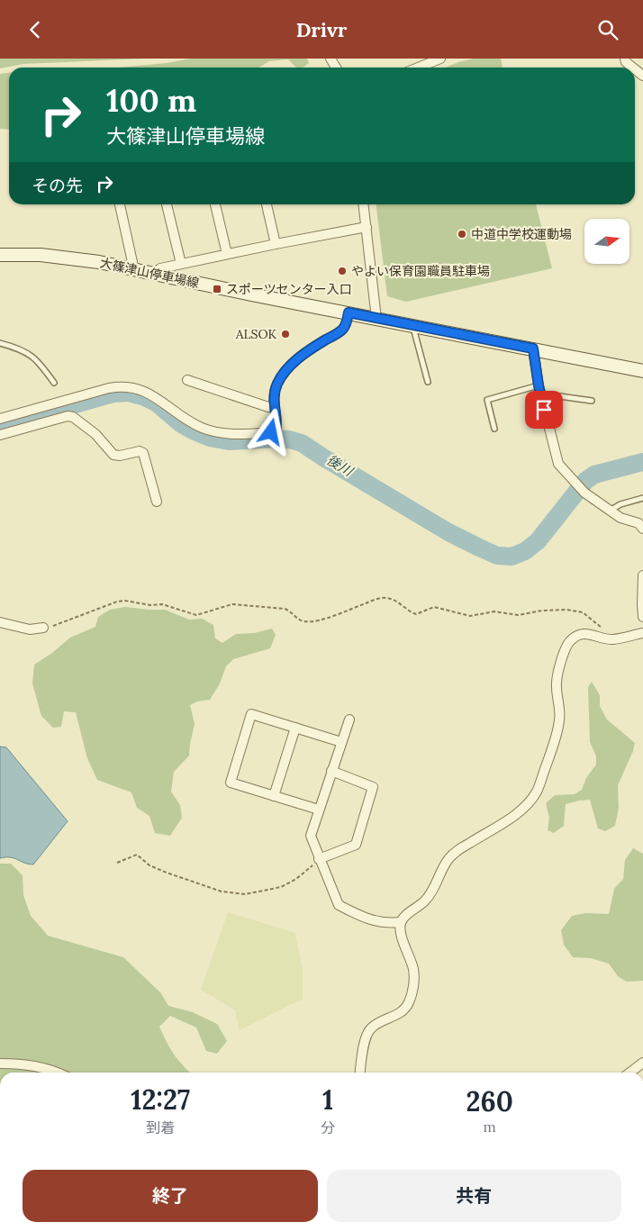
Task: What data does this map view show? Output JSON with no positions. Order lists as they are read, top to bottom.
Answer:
{
  "streets": {
    "main road": ["大篠津山停車場線"]
  },
  "water": ["後川"],
  "places": {
    "other": ["中道中学校運動場", "やよい保育園職員駐車場", "ALSOK"],
    "transit": ["スポーツセンター入口"]
  },
  "north": "right",
  "page": {
    "header": "Drivr",
    "turn": ["100 m", "大篠津山停車場線"],
    "then": "その先",
    "eta": [
      "12:27",
      "到着",
      "1",
      "分",
      "260",
      "m"
    ],
    "buttons": ["終了", "共有"]
  }
}
